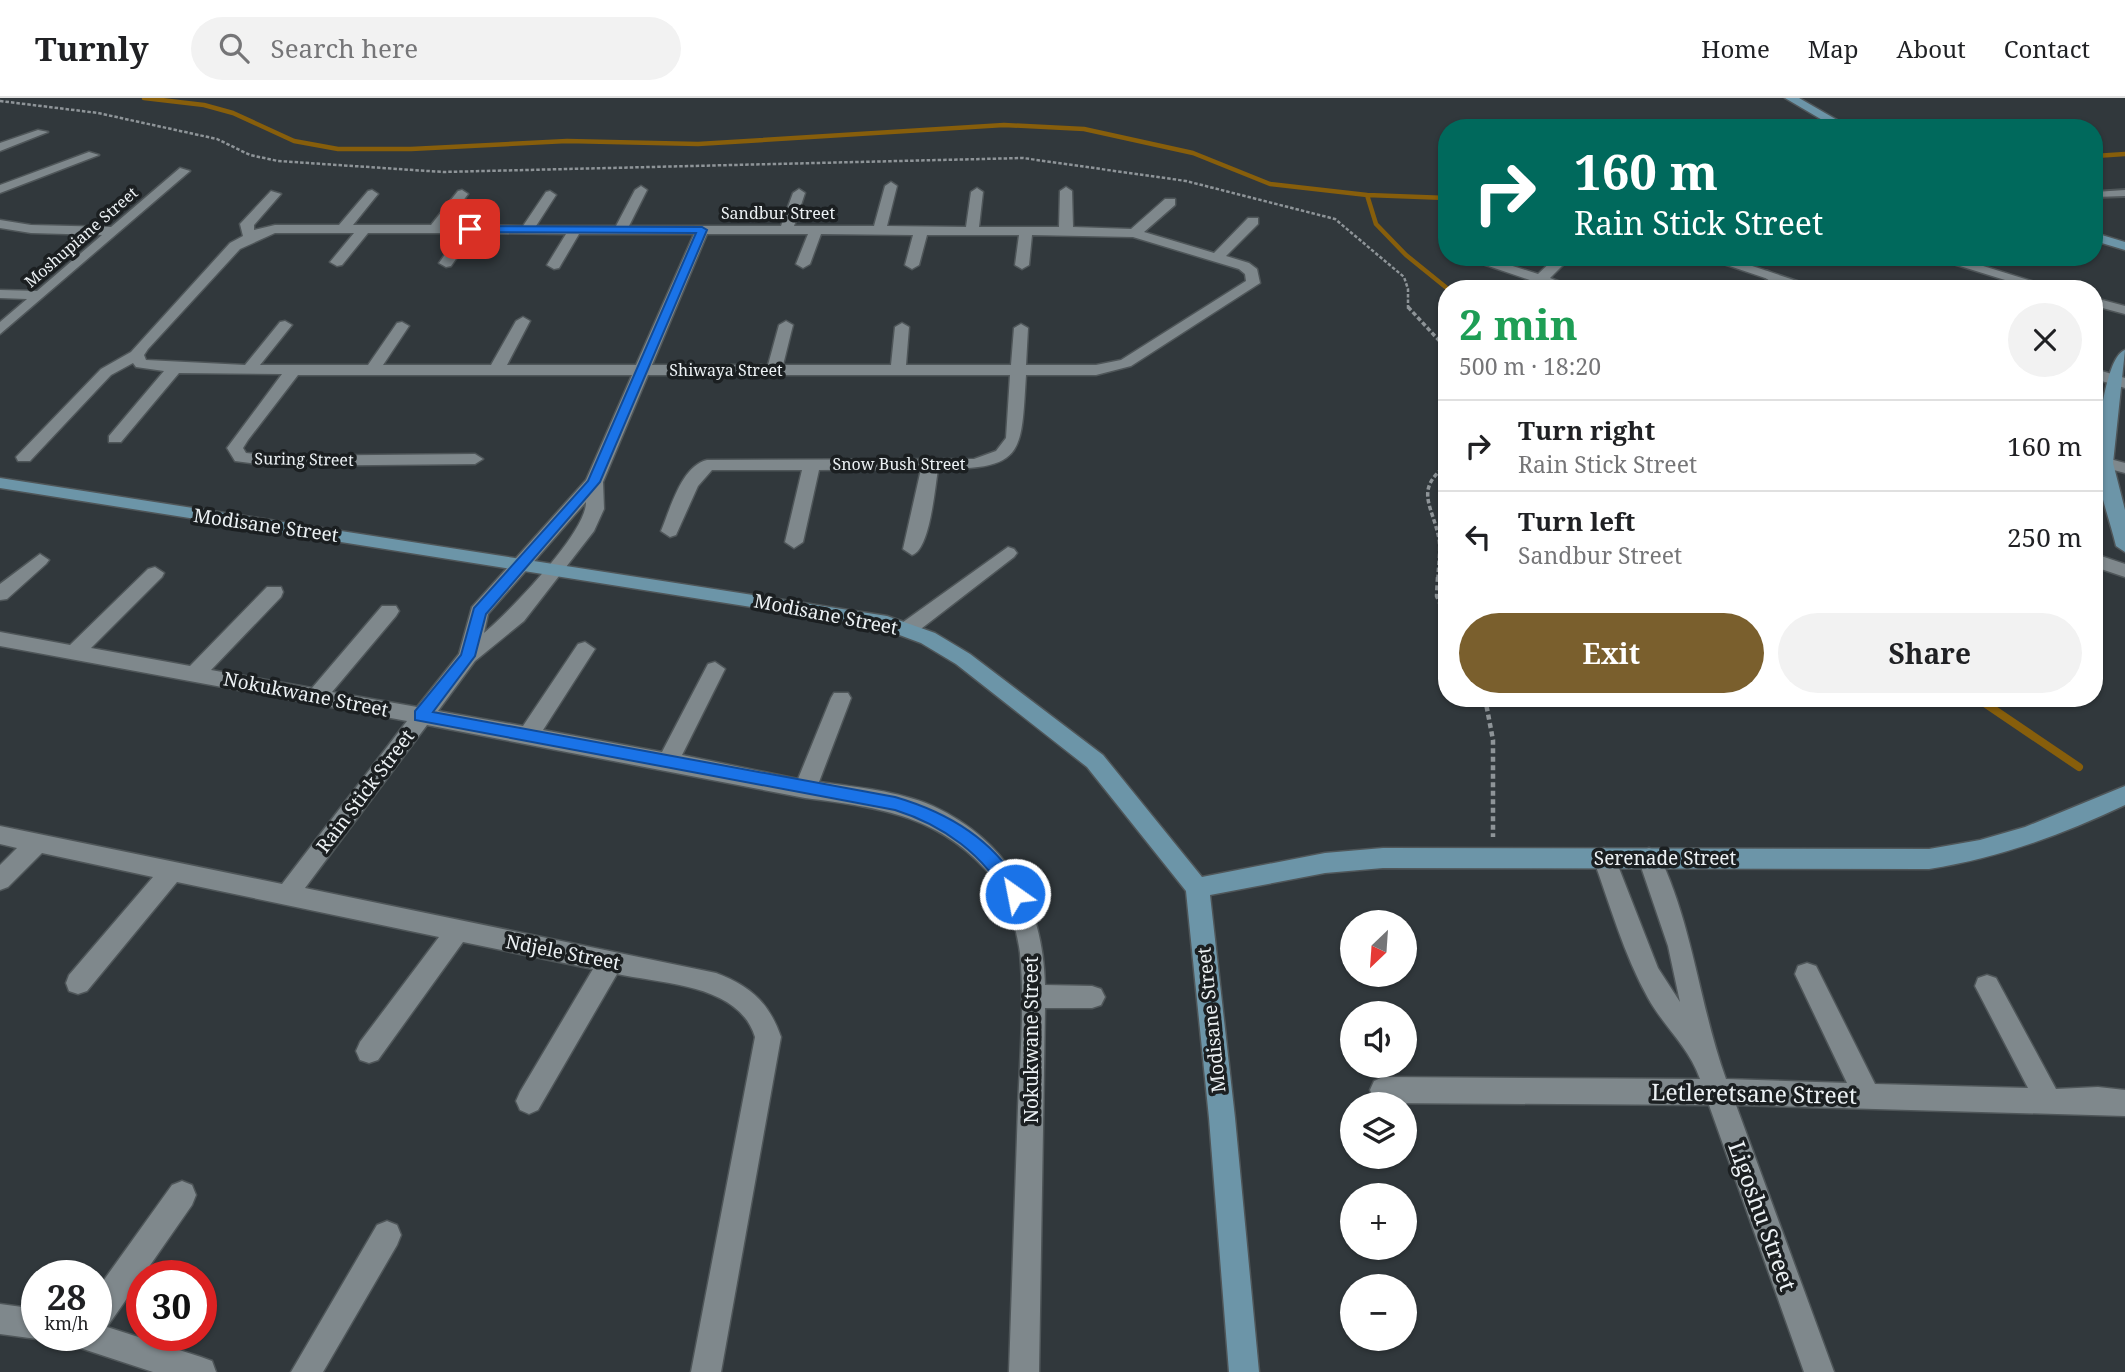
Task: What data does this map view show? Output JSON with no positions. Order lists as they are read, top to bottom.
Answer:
{
  "streets": {
    "street": [
      "Sandbur Street",
      "Moshupiane Street",
      "Shiwaya Street",
      "Suring Street",
      "Snow Bush Street",
      "Modisane Street",
      "Nokukwane Street",
      "Rain Stick Street",
      "Serenade Street",
      "Ndjele Street",
      "Letleretsane Street",
      "Ligoshu Street"
    ]
  },
  "crossings": [
    ["Sandbur Street", "Shiwaya Street"],
    ["Sandbur Street", "Rain Stick Street"],
    ["Shiwaya Street", "Suring Street"],
    ["Shiwaya Street", "Snow Bush Street"],
    ["Shiwaya Street", "Rain Stick Street"],
    ["Modisane Street", "Rain Stick Street"],
    ["Modisane Street", "Serenade Street"],
    ["Nokukwane Street", "Rain Stick Street"],
    ["Rain Stick Street", "Ndjele Street"],
    ["Serenade Street", "Ligoshu Street"],
    ["Letleretsane Street", "Ligoshu Street"]
  ],
  "north": "bottom left",
  "page": {
    "header": "Turnly",
    "search": "Search here",
    "nav": [
      "Home",
      "Map",
      "About",
      "Contact"
    ],
    "turn": ["160 m", "Rain Stick Street"],
    "heading": ["2 min", "500 m · 18:20"],
    "list": [
      {
        "name": "Turn right",
        "note": "Rain Stick Street",
        "value": "160 m"
      },
      {
        "name": "Turn left",
        "note": "Sandbur Street",
        "value": "250 m"
      }
    ],
    "buttons": ["Exit", "Share"],
    "map_buttons": ["+", "−"],
    "speed": "28 km/h",
    "limit": "30"
  }
}
